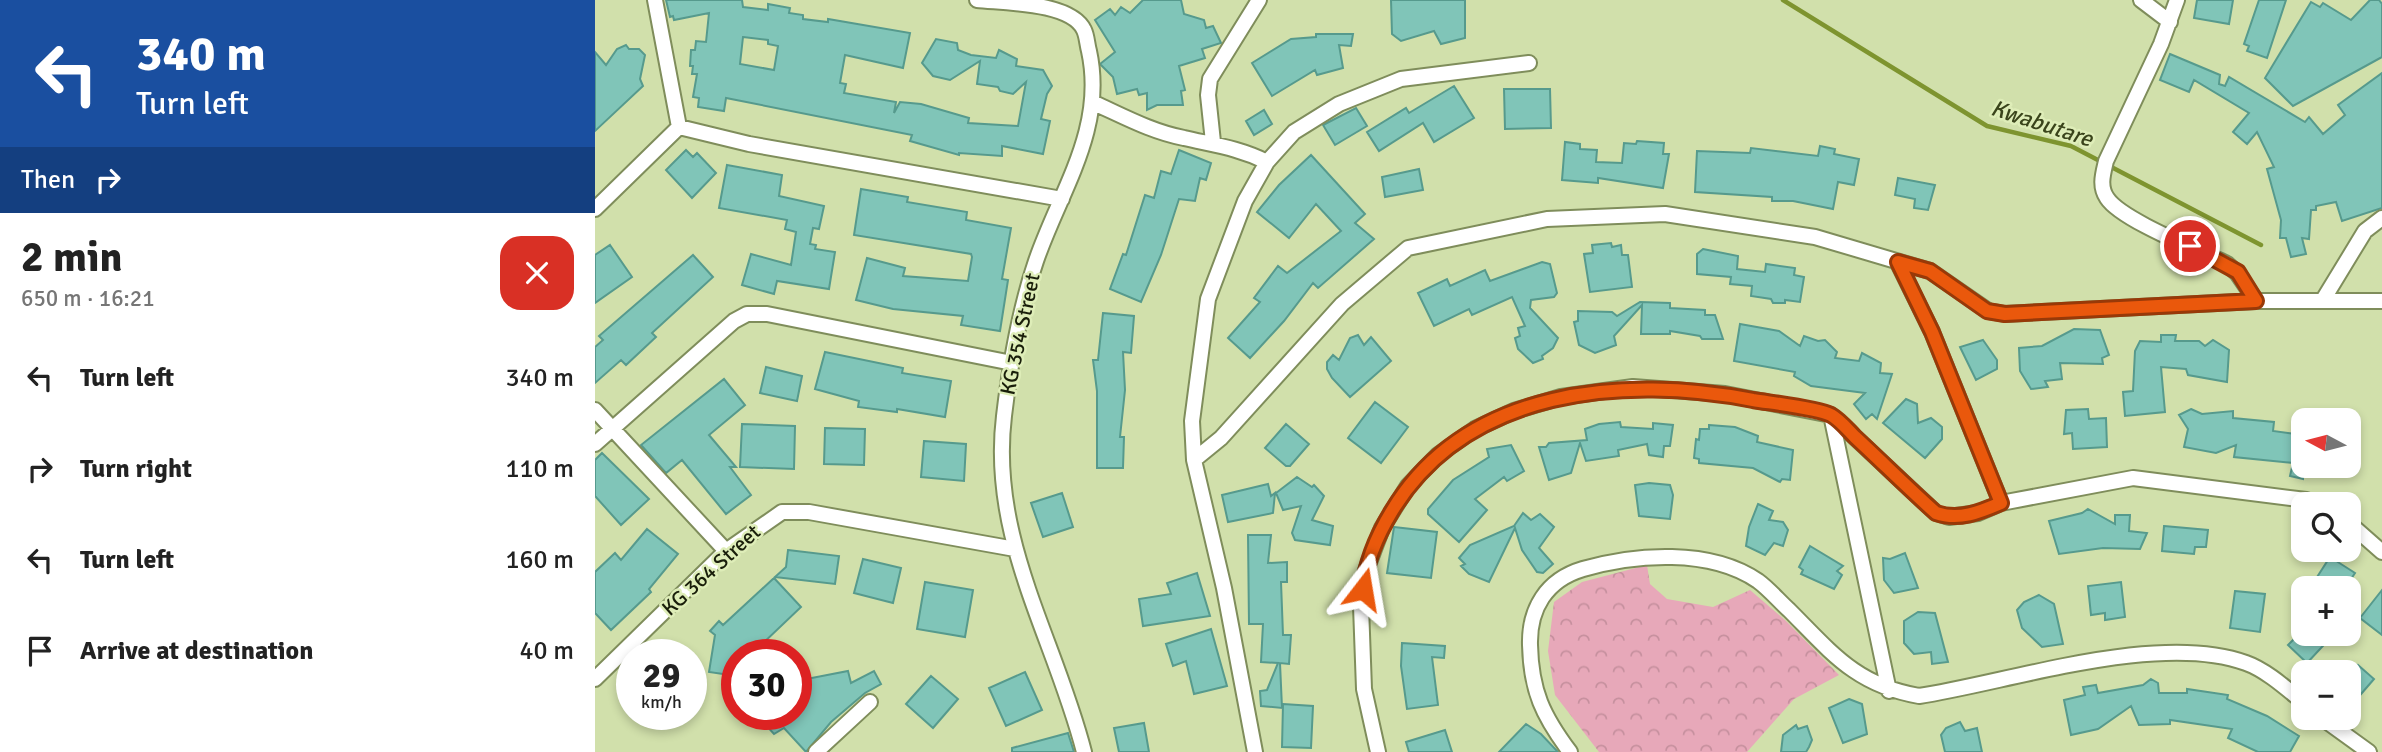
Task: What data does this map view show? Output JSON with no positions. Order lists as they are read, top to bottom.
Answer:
{
  "streets": {
    "street": ["KG 354 Street", "KG 364 Street"]
  },
  "crossings": [
    ["KG 354 Street", "KG 364 Street"]
  ],
  "water": ["Kwabutare"],
  "north": "left",
  "page": {
    "turn": ["340 m", "Turn left"],
    "then": "Then",
    "heading": ["2 min", "650 m · 16:21"],
    "list": [
      {
        "name": "Turn left",
        "value": "340 m"
      },
      {
        "name": "Turn right",
        "value": "110 m"
      },
      {
        "name": "Turn left",
        "value": "160 m"
      },
      {
        "name": "Arrive at destination",
        "value": "40 m"
      }
    ],
    "map_buttons": ["+", "−"],
    "speed": "29 km/h",
    "limit": "30"
  }
}
